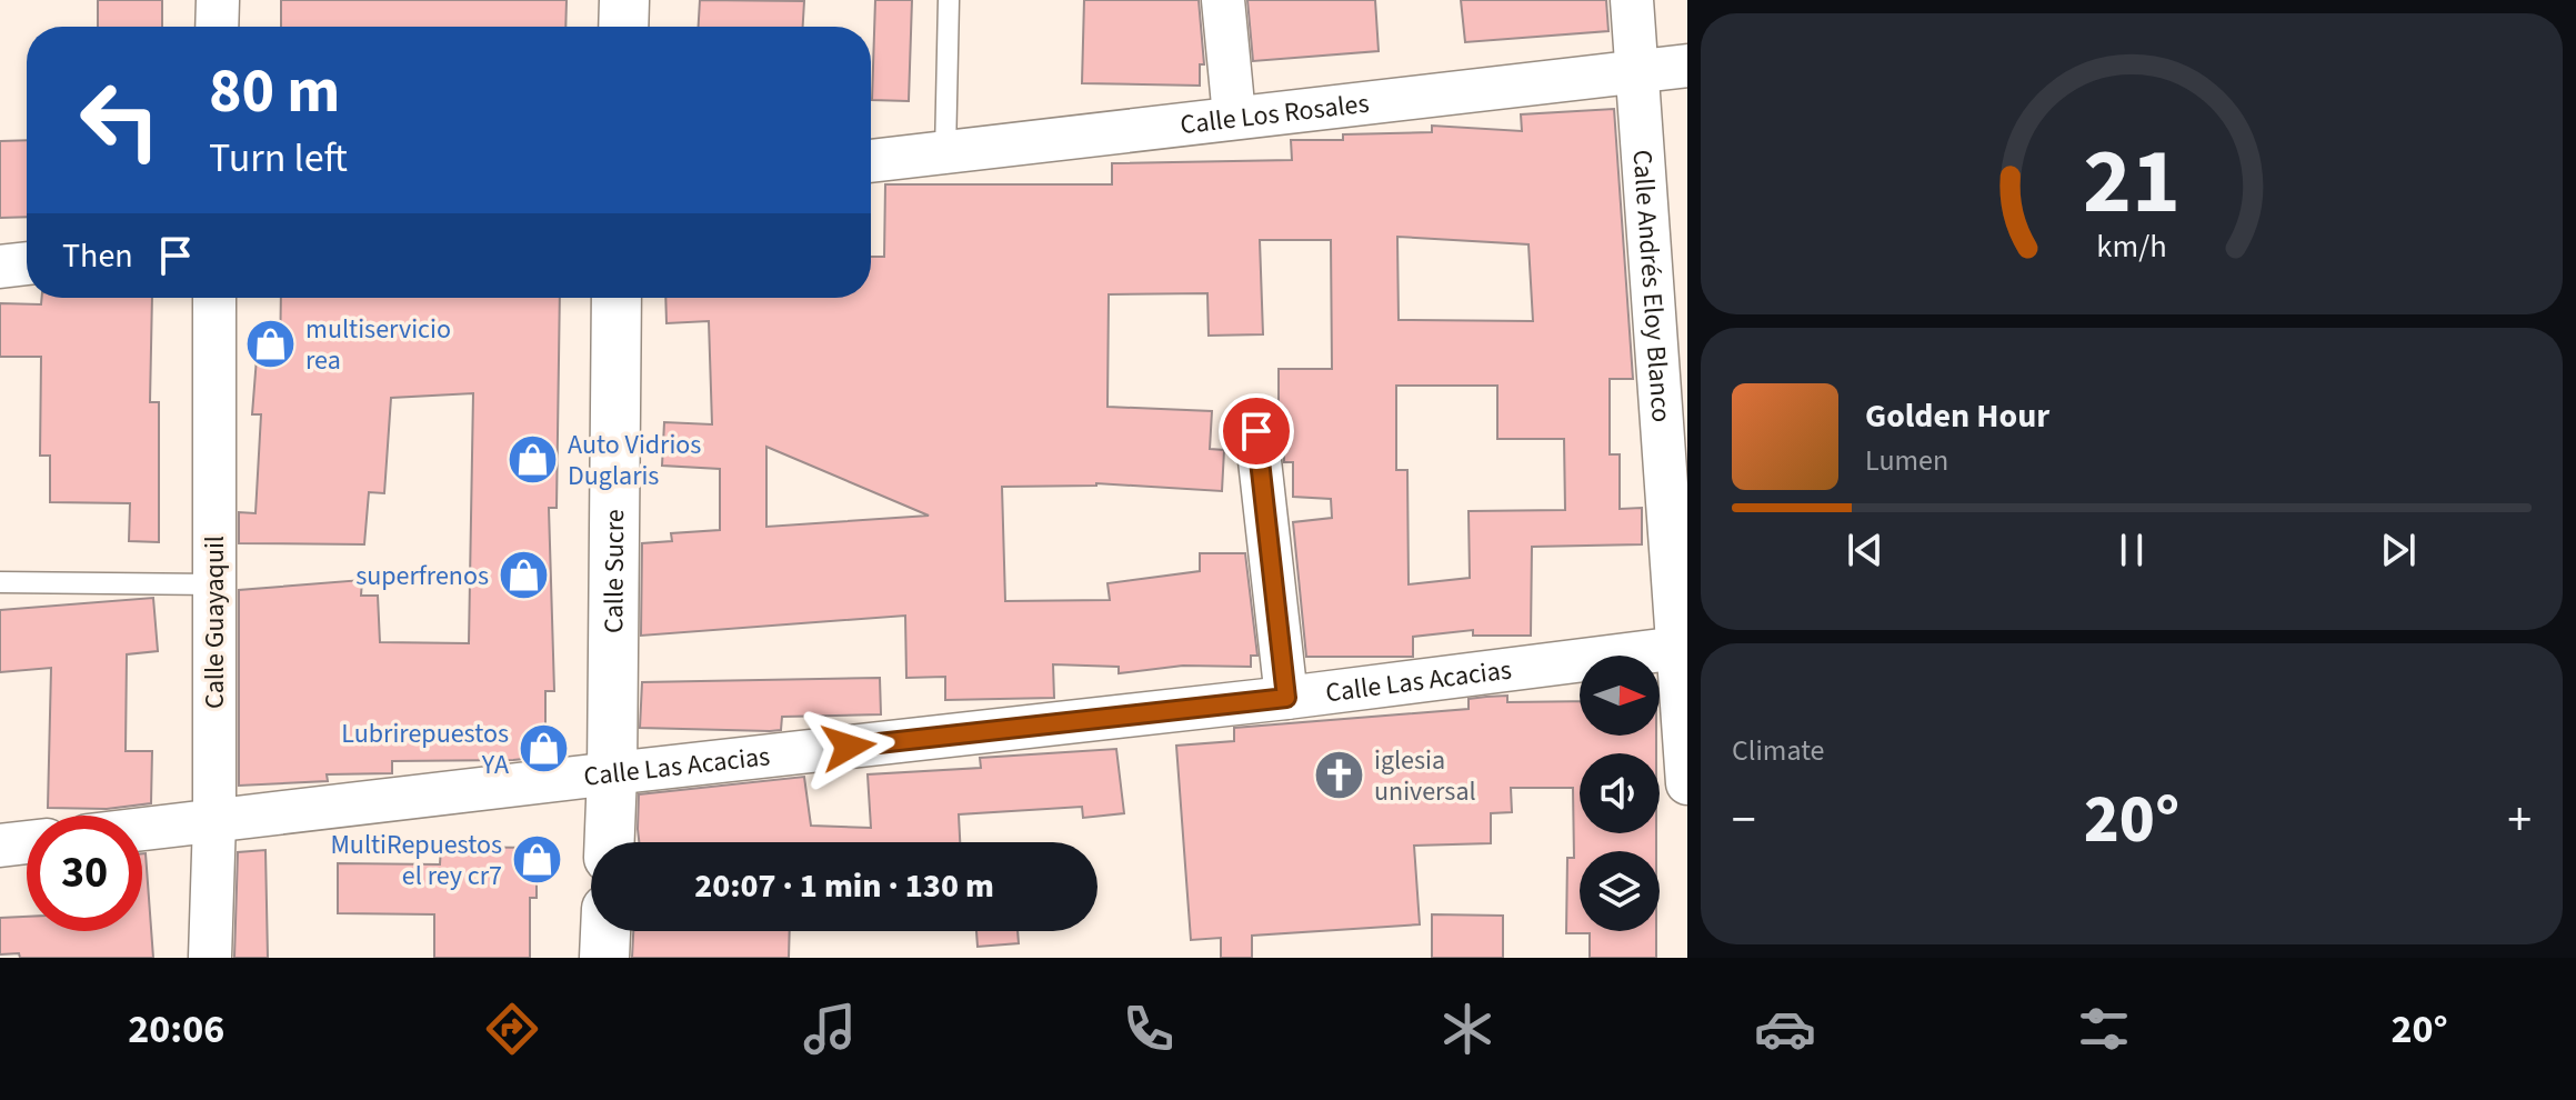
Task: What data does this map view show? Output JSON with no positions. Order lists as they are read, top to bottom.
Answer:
{
  "streets": {
    "street": [
      "Calle Los Rosales",
      "Calle Andrés Eloy Blanco",
      "Calle Sucre",
      "Calle Guayaquil",
      "Calle Las Acacias"
    ]
  },
  "crossings": [
    ["Calle Los Rosales", "Calle Andrés Eloy Blanco"],
    ["Calle Andrés Eloy Blanco", "Calle Las Acacias"],
    ["Calle Sucre", "Calle Las Acacias"],
    ["Calle Guayaquil", "Calle Las Acacias"]
  ],
  "places": {
    "shop": [
      "multiservicio rea",
      "Auto Vidrios Duglaris",
      "superfrenos",
      "Lubrirepuestos YA",
      "MultiRepuestos el rey cr7"
    ],
    "church": ["iglesia universal"]
  },
  "north": "right",
  "page": {
    "turn": ["80 m", "Turn left"],
    "then": "Then",
    "song": ["Golden Hour", "Lumen"],
    "tile": "Climate",
    "heat": ["−", "20°", "+"],
    "limit": "30",
    "trip": "20:07 · 1 min · 130 m",
    "tabs": ["20:06", "20°"],
    "gauge": ["21", "km/h"]
  }
}
